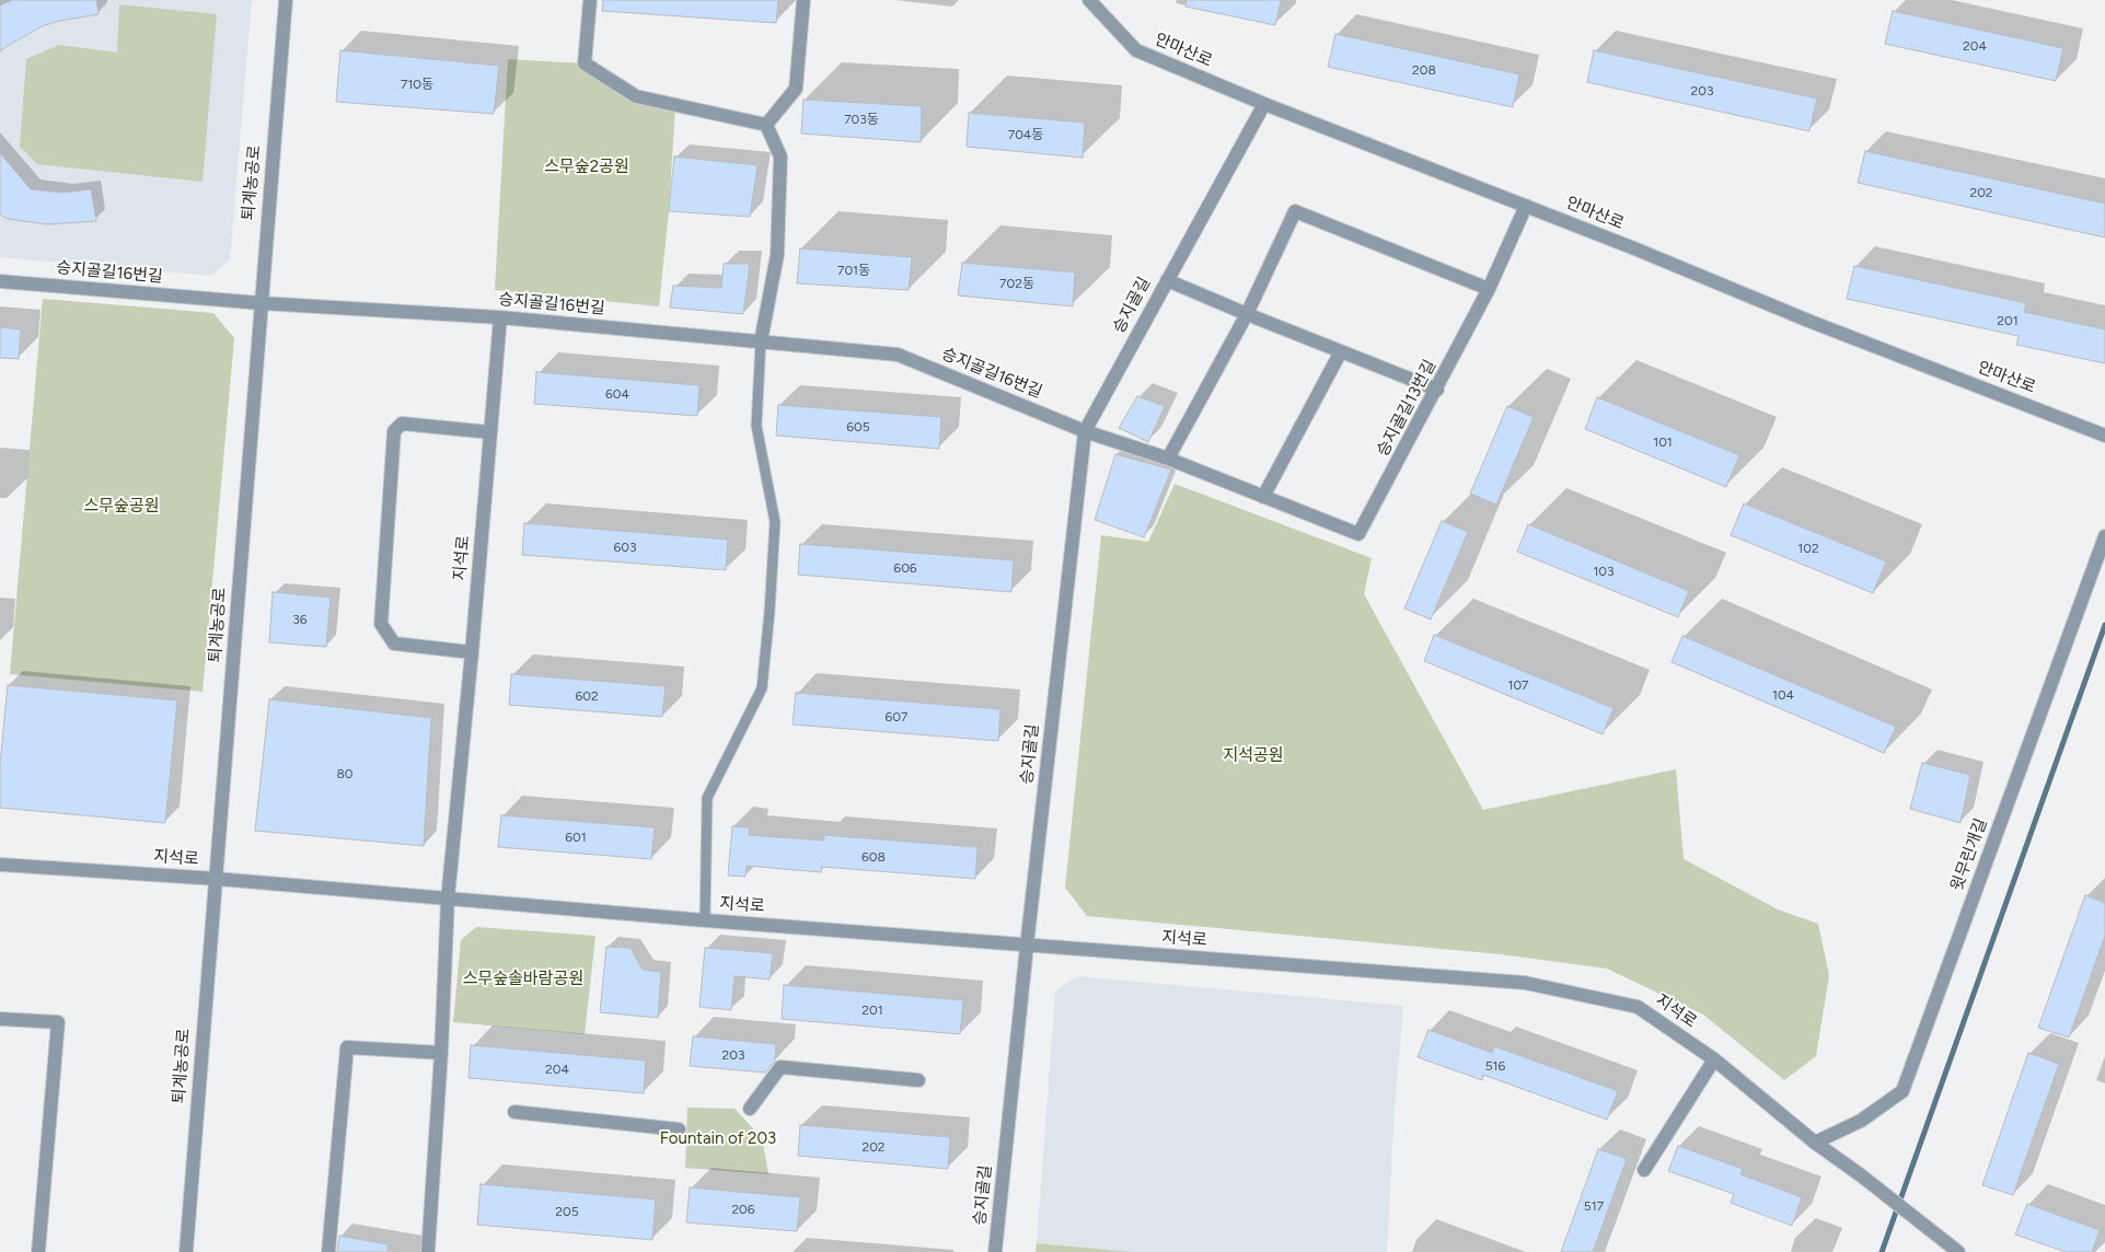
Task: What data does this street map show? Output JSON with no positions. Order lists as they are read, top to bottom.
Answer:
{
  "streets": {
    "street": [
      "안마산로",
      "퇴계농공로",
      "승지골길16번길",
      "승지골길",
      "승지골길13번길",
      "지석로",
      "윗무린개길"
    ]
  },
  "crossings": [
    ["안마산로", "승지골길"],
    ["안마산로", "승지골길13번길"],
    ["퇴계농공로", "승지골길16번길"],
    ["퇴계농공로", "지석로"],
    ["승지골길16번길", "승지골길"],
    ["승지골길16번길", "승지골길13번길"],
    ["승지골길16번길", "지석로"],
    ["승지골길", "승지골길13번길"],
    ["승지골길", "지석로"],
    ["지석로", "윗무린개길"]
  ],
  "parks": [
    "스무숲2공원",
    "스무숲공원",
    "지석공원",
    "스무숲솔바람공원",
    "Fountain of 203"
  ],
  "house_numbers": [
    "204",
    "208",
    "710동",
    "203",
    "703동",
    "704동",
    "202",
    "701동",
    "702동",
    "201",
    "604",
    "605",
    "101",
    "603",
    "102",
    "606",
    "103",
    "36",
    "107",
    "104",
    "602",
    "607",
    "80",
    "601",
    "608",
    "201",
    "203",
    "516",
    "204",
    "202",
    "517",
    "206",
    "205"
  ]
}
